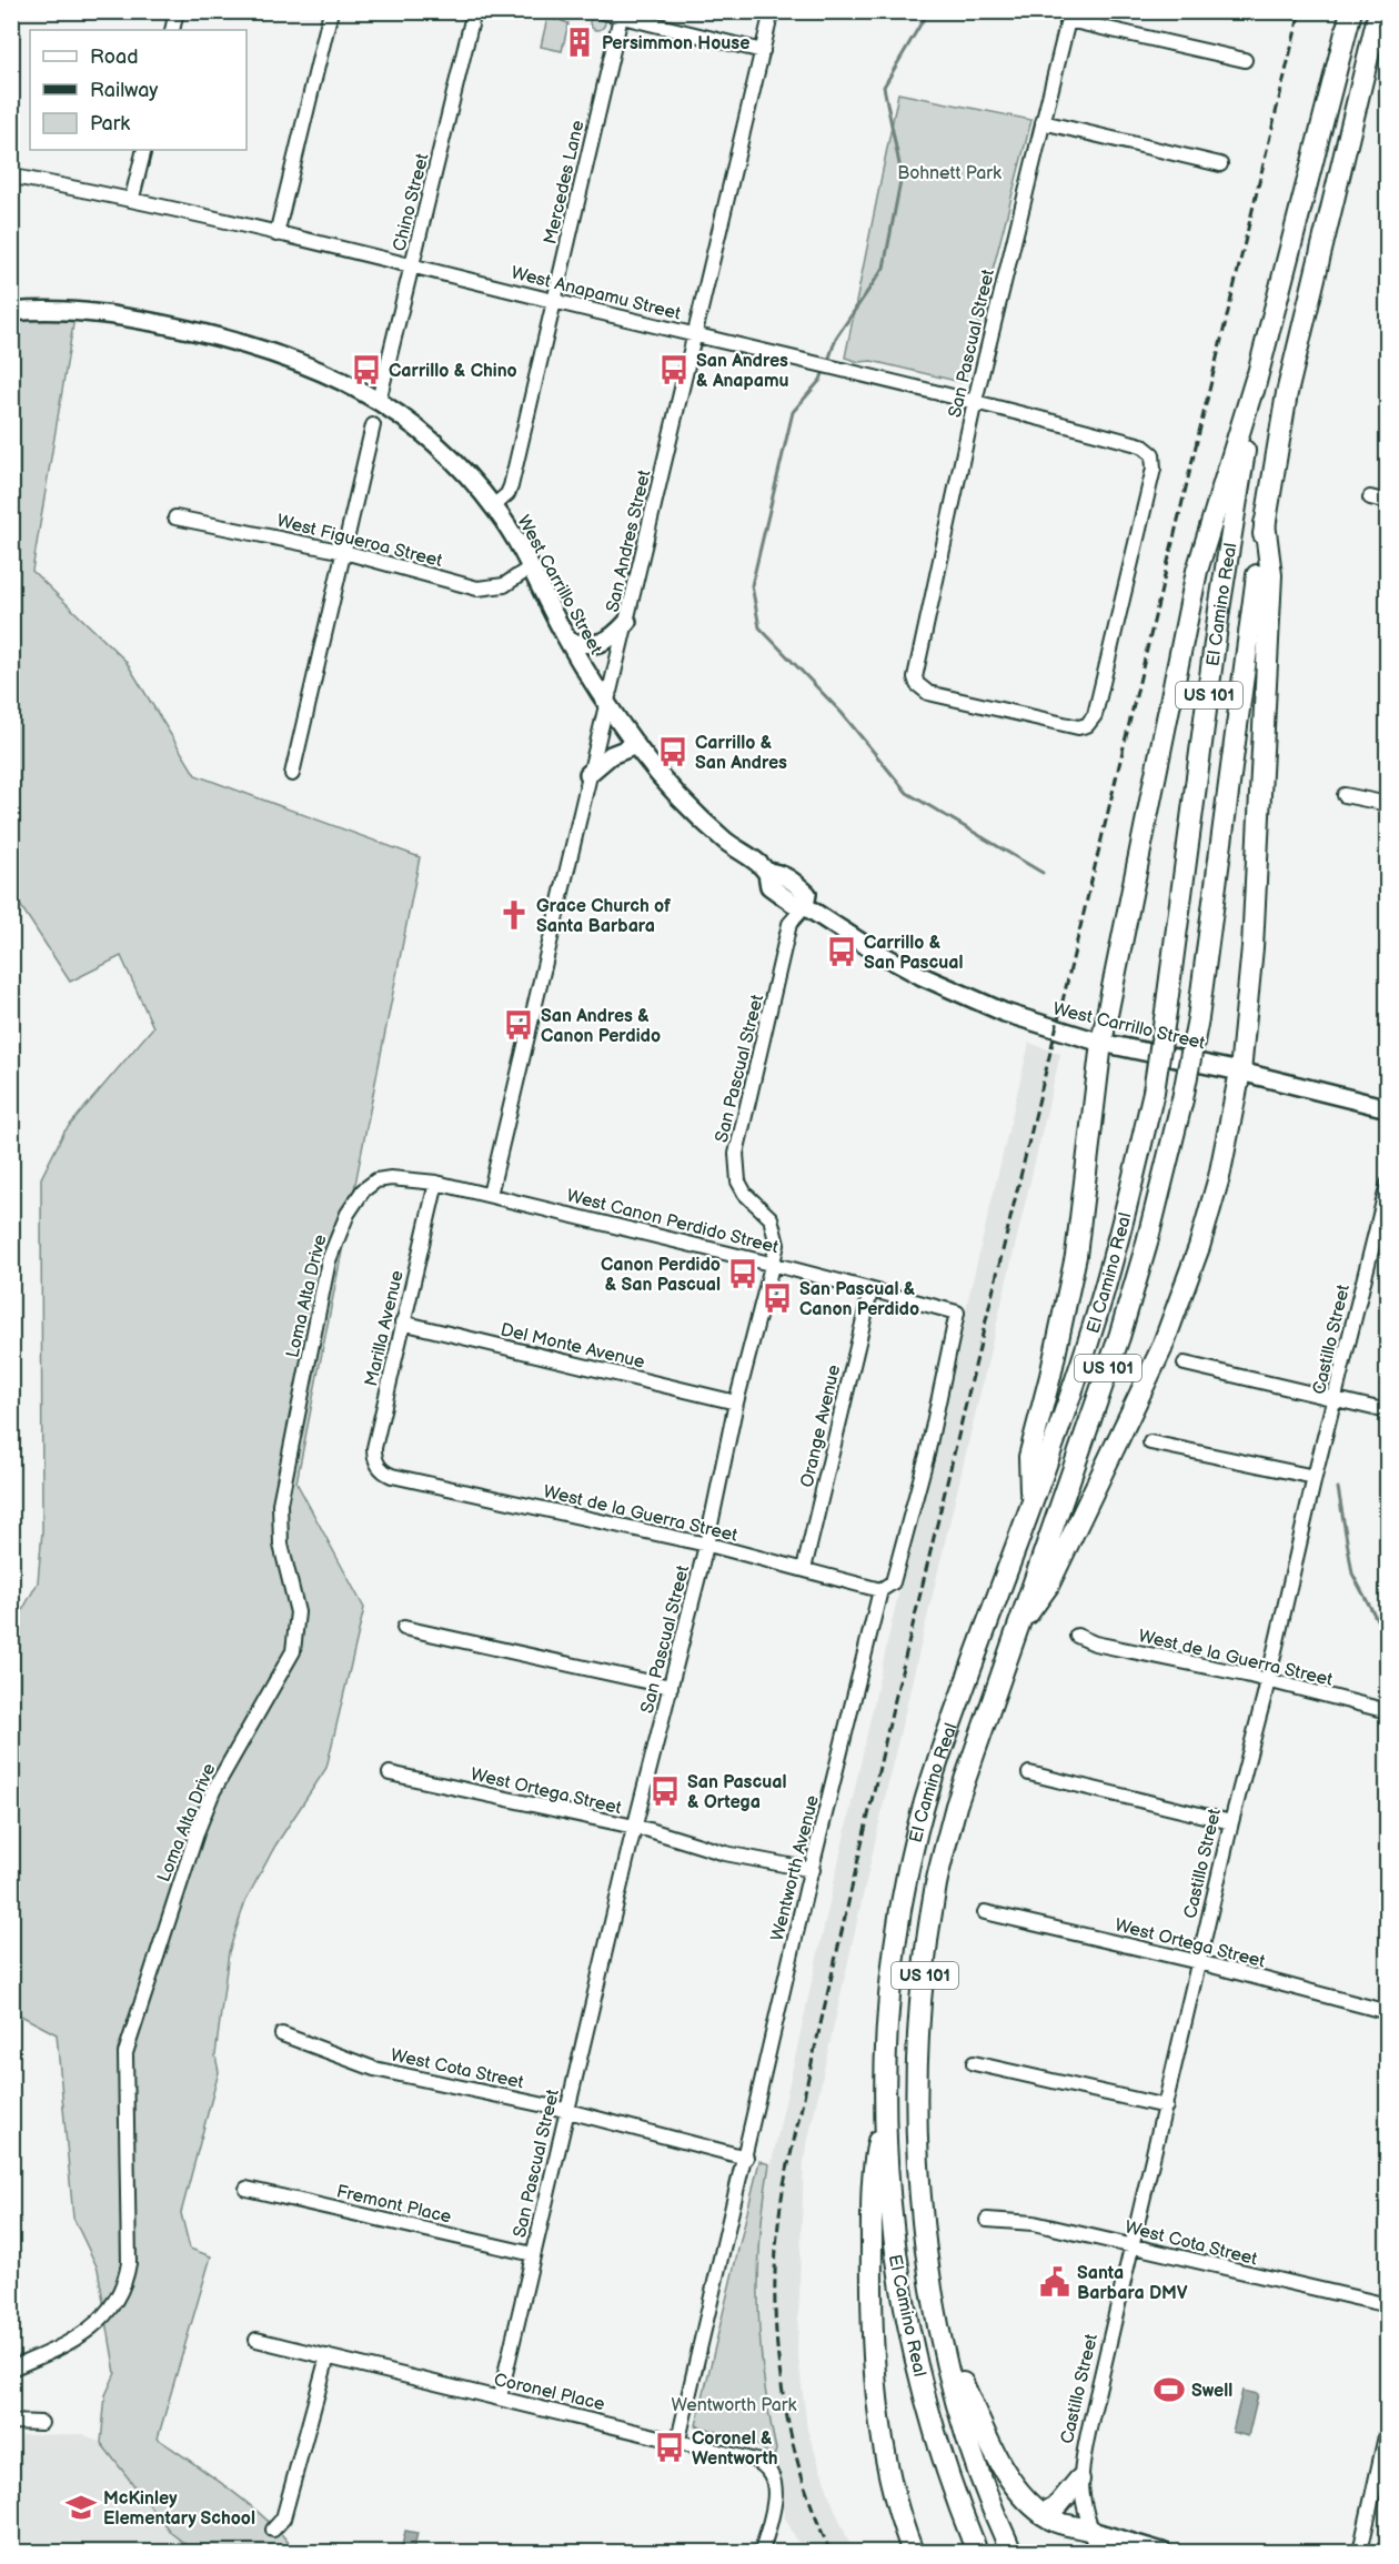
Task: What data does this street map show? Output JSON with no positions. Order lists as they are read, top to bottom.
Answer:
{
  "streets": {
    "highway": ["El Camino Real", "US 101"],
    "main road": ["West Carrillo Street", "Castillo Street"],
    "street": [
      "Mercedes Lane",
      "Chino Street",
      "West Anapamu Street",
      "San Pascual Street",
      "West Figueroa Street",
      "San Andres Street",
      "West Canon Perdido Street",
      "Loma Alta Drive",
      "Marilla Avenue",
      "Del Monte Avenue",
      "Orange Avenue",
      "West de la Guerra Street",
      "West Ortega Street",
      "Wentworth Avenue",
      "West Cota Street",
      "Fremont Place",
      "Coronel Place"
    ]
  },
  "crossings": [
    ["Mercedes Lane", "West Anapamu Street"],
    ["Mercedes Lane", "West Carrillo Street"],
    ["Chino Street", "West Anapamu Street"],
    ["Chino Street", "West Carrillo Street"],
    ["West Anapamu Street", "San Pascual Street"],
    ["West Anapamu Street", "San Andres Street"],
    ["San Pascual Street", "West Carrillo Street"],
    ["San Pascual Street", "West Canon Perdido Street"],
    ["San Pascual Street", "Del Monte Avenue"],
    ["San Pascual Street", "West de la Guerra Street"],
    ["San Pascual Street", "West Ortega Street"],
    ["San Pascual Street", "West Cota Street"],
    ["San Pascual Street", "Fremont Place"],
    ["San Pascual Street", "Coronel Place"],
    ["West Figueroa Street", "West Carrillo Street"],
    ["San Andres Street", "West Carrillo Street"],
    ["San Andres Street", "West Canon Perdido Street"],
    ["West Canon Perdido Street", "Loma Alta Drive"],
    ["West Canon Perdido Street", "Marilla Avenue"],
    ["West Canon Perdido Street", "Orange Avenue"],
    ["West Canon Perdido Street", "Wentworth Avenue"],
    ["Marilla Avenue", "Del Monte Avenue"],
    ["Marilla Avenue", "West de la Guerra Street"],
    ["Castillo Street", "West de la Guerra Street"],
    ["Castillo Street", "West Ortega Street"],
    ["Castillo Street", "West Cota Street"],
    ["Orange Avenue", "West de la Guerra Street"],
    ["West de la Guerra Street", "Wentworth Avenue"],
    ["West Ortega Street", "Wentworth Avenue"],
    ["Wentworth Avenue", "West Cota Street"],
    ["Wentworth Avenue", "Coronel Place"]
  ],
  "parks": ["Bohnett Park", "Wentworth Park"],
  "places": {
    "building": ["Persimmon House"],
    "bus stop": [
      "Carrillo & Chino",
      "San Andres & Anapamu",
      "Carrillo & San Andres",
      "Carrillo & San Pascual",
      "San Andres & Canon Perdido",
      "Canon Perdido & San Pascual",
      "San Pascual & Canon Perdido",
      "San Pascual & Ortega",
      "Coronel & Wentworth"
    ],
    "church": ["Grace Church of Santa Barbara"],
    "public building": ["Santa Barbara DMV"],
    "sports": ["Swell"],
    "school or university": ["McKinley Elementary School"]
  },
  "legend": ["Road", "Railway", "Park"]
}
